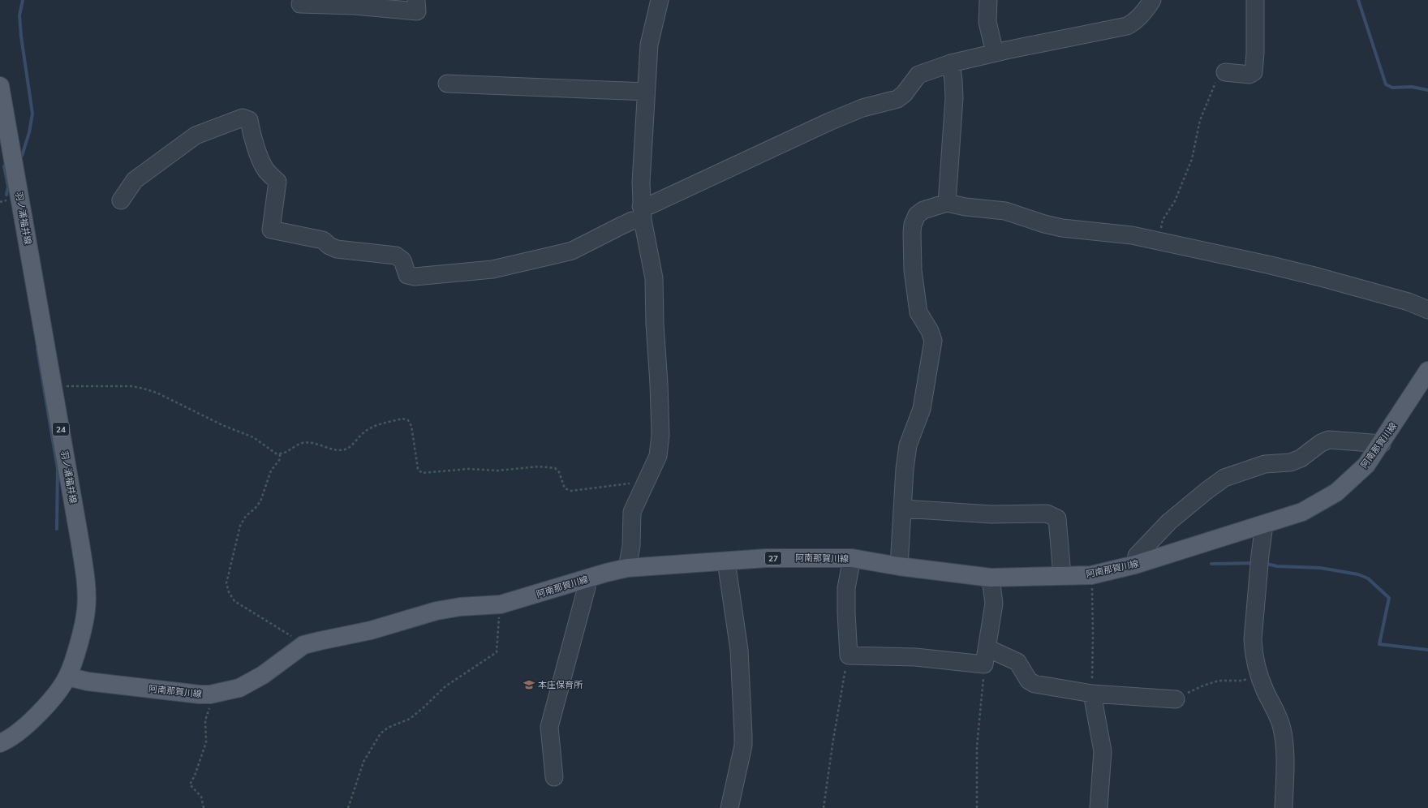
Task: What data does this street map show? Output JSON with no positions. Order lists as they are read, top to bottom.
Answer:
{
  "streets": {
    "main road": [
      "羽ノ浦福井線",
      "24",
      "阿南那賀川線",
      "27"
    ]
  },
  "crossings": [
    ["羽ノ浦福井線", "阿南那賀川線"]
  ],
  "places": {
    "school or university": ["本庄保育所"]
  }
}
